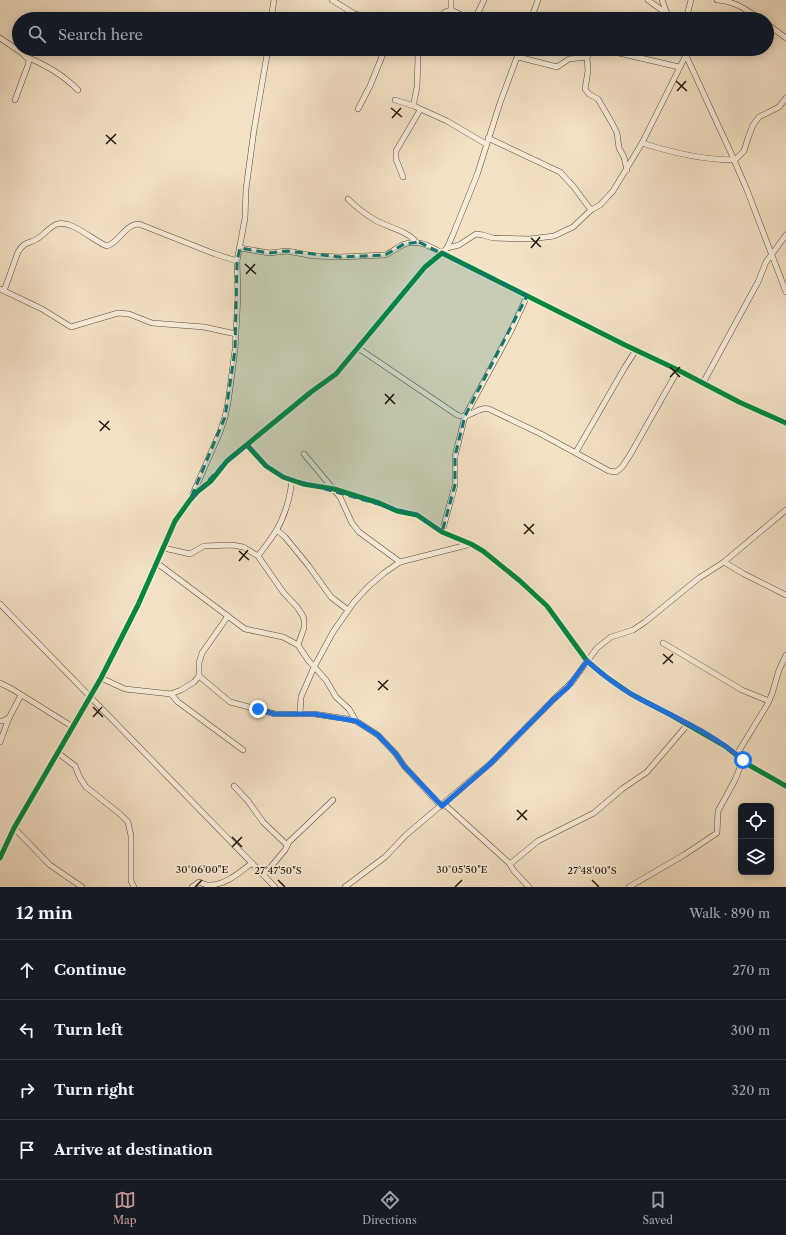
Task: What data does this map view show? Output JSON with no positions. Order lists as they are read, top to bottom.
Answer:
{
  "page": {
    "search": "Search here",
    "heading": ["12 min", "Walk · 890 m"],
    "list": [
      ["Continue", "270 m"],
      ["Turn left", "300 m"],
      ["Turn right", "320 m"],
      "Arrive at destination"
    ],
    "nav": ["Map", "Directions", "Saved"]
  },
  "coordinates": [
    "30°06'00\"E",
    "30°05'50\"E",
    "27°47'50\"S",
    "27°48'00\"S"
  ]
}
